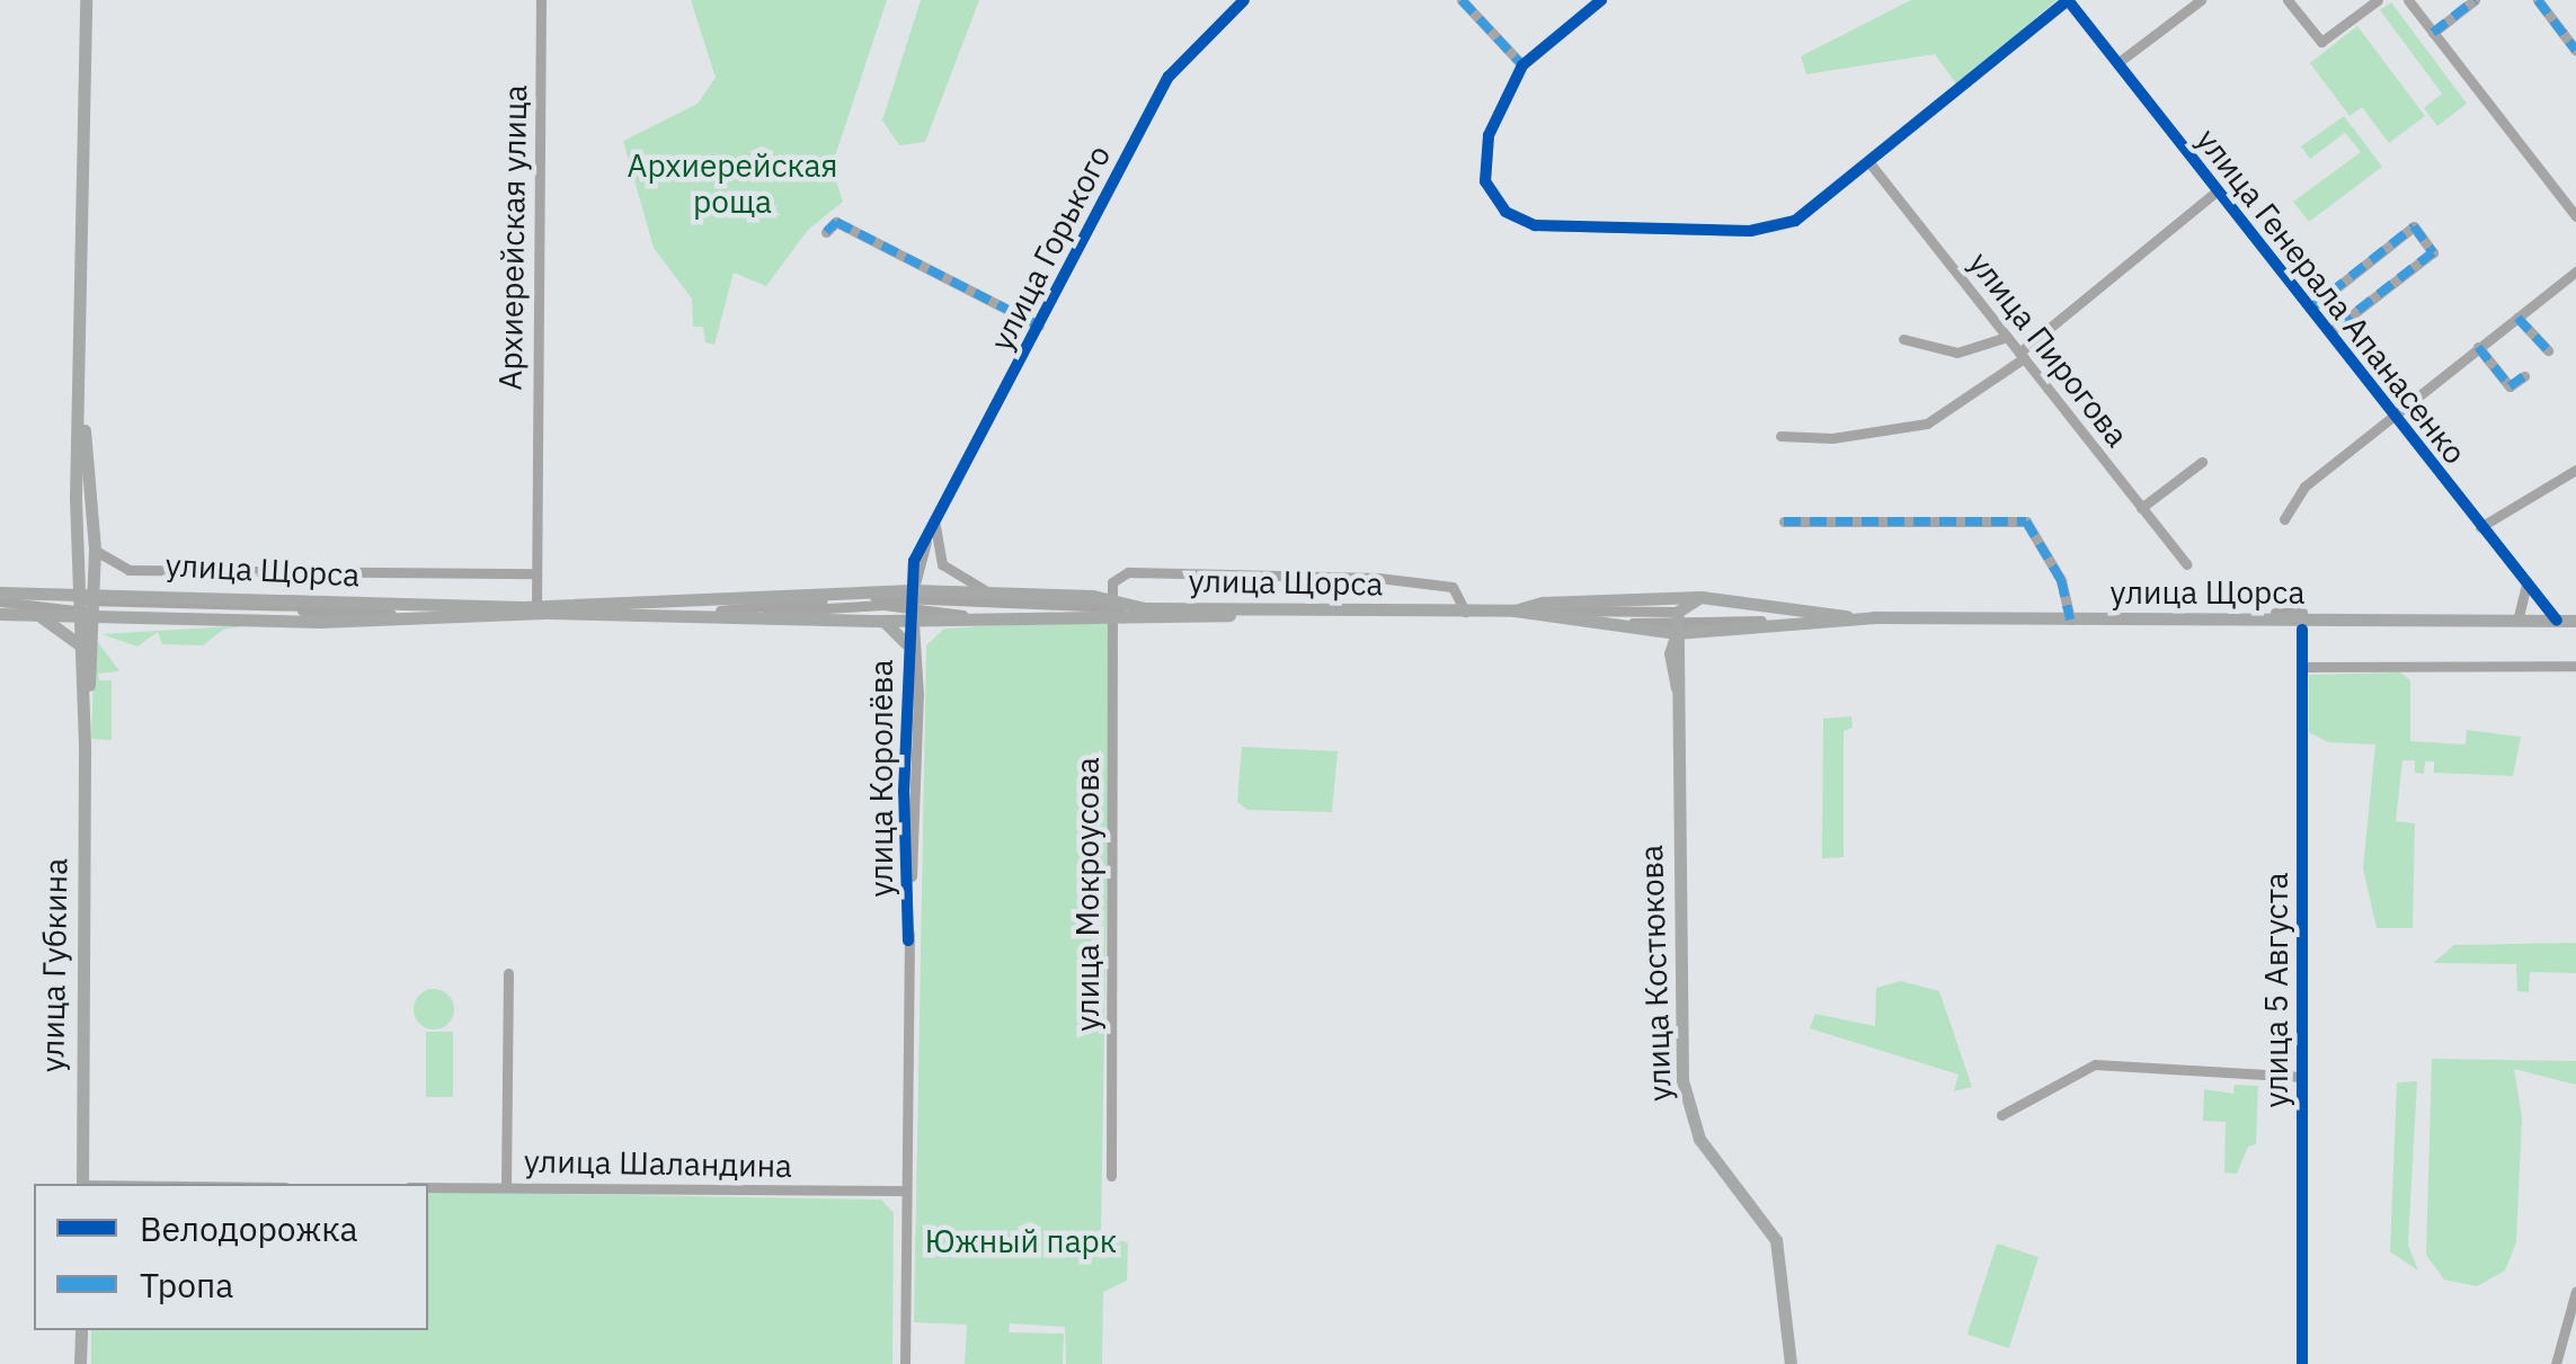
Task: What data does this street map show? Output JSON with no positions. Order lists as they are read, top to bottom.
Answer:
{
  "streets": {
    "main road": ["улица Щорса", "улица Губкина", "улица Костюкова"],
    "street": [
      "Архиерейская улица",
      "улица Горького",
      "улица Генерала Апанасенко",
      "улица Пирогова",
      "улица Королёва",
      "улица Мокроусова",
      "улица 5 Августа",
      "улица Шаландина"
    ]
  },
  "crossings": [
    ["Архиерейская улица", "улица Щорса"],
    ["улица Горького", "улица Щорса"],
    ["улица Горького", "улица Королёва"],
    ["улица Генерала Апанасенко", "улица Щорса"],
    ["улица Щорса", "улица Королёва"],
    ["улица Щорса", "улица Мокроусова"],
    ["улица Щорса", "улица Губкина"],
    ["улица Щорса", "улица Костюкова"],
    ["улица Щорса", "улица 5 Августа"],
    ["улица Королёва", "улица Шаландина"]
  ],
  "parks": ["Архиерейская роща", "Южный парк"],
  "legend": ["Велодорожка", "Тропа"]
}
